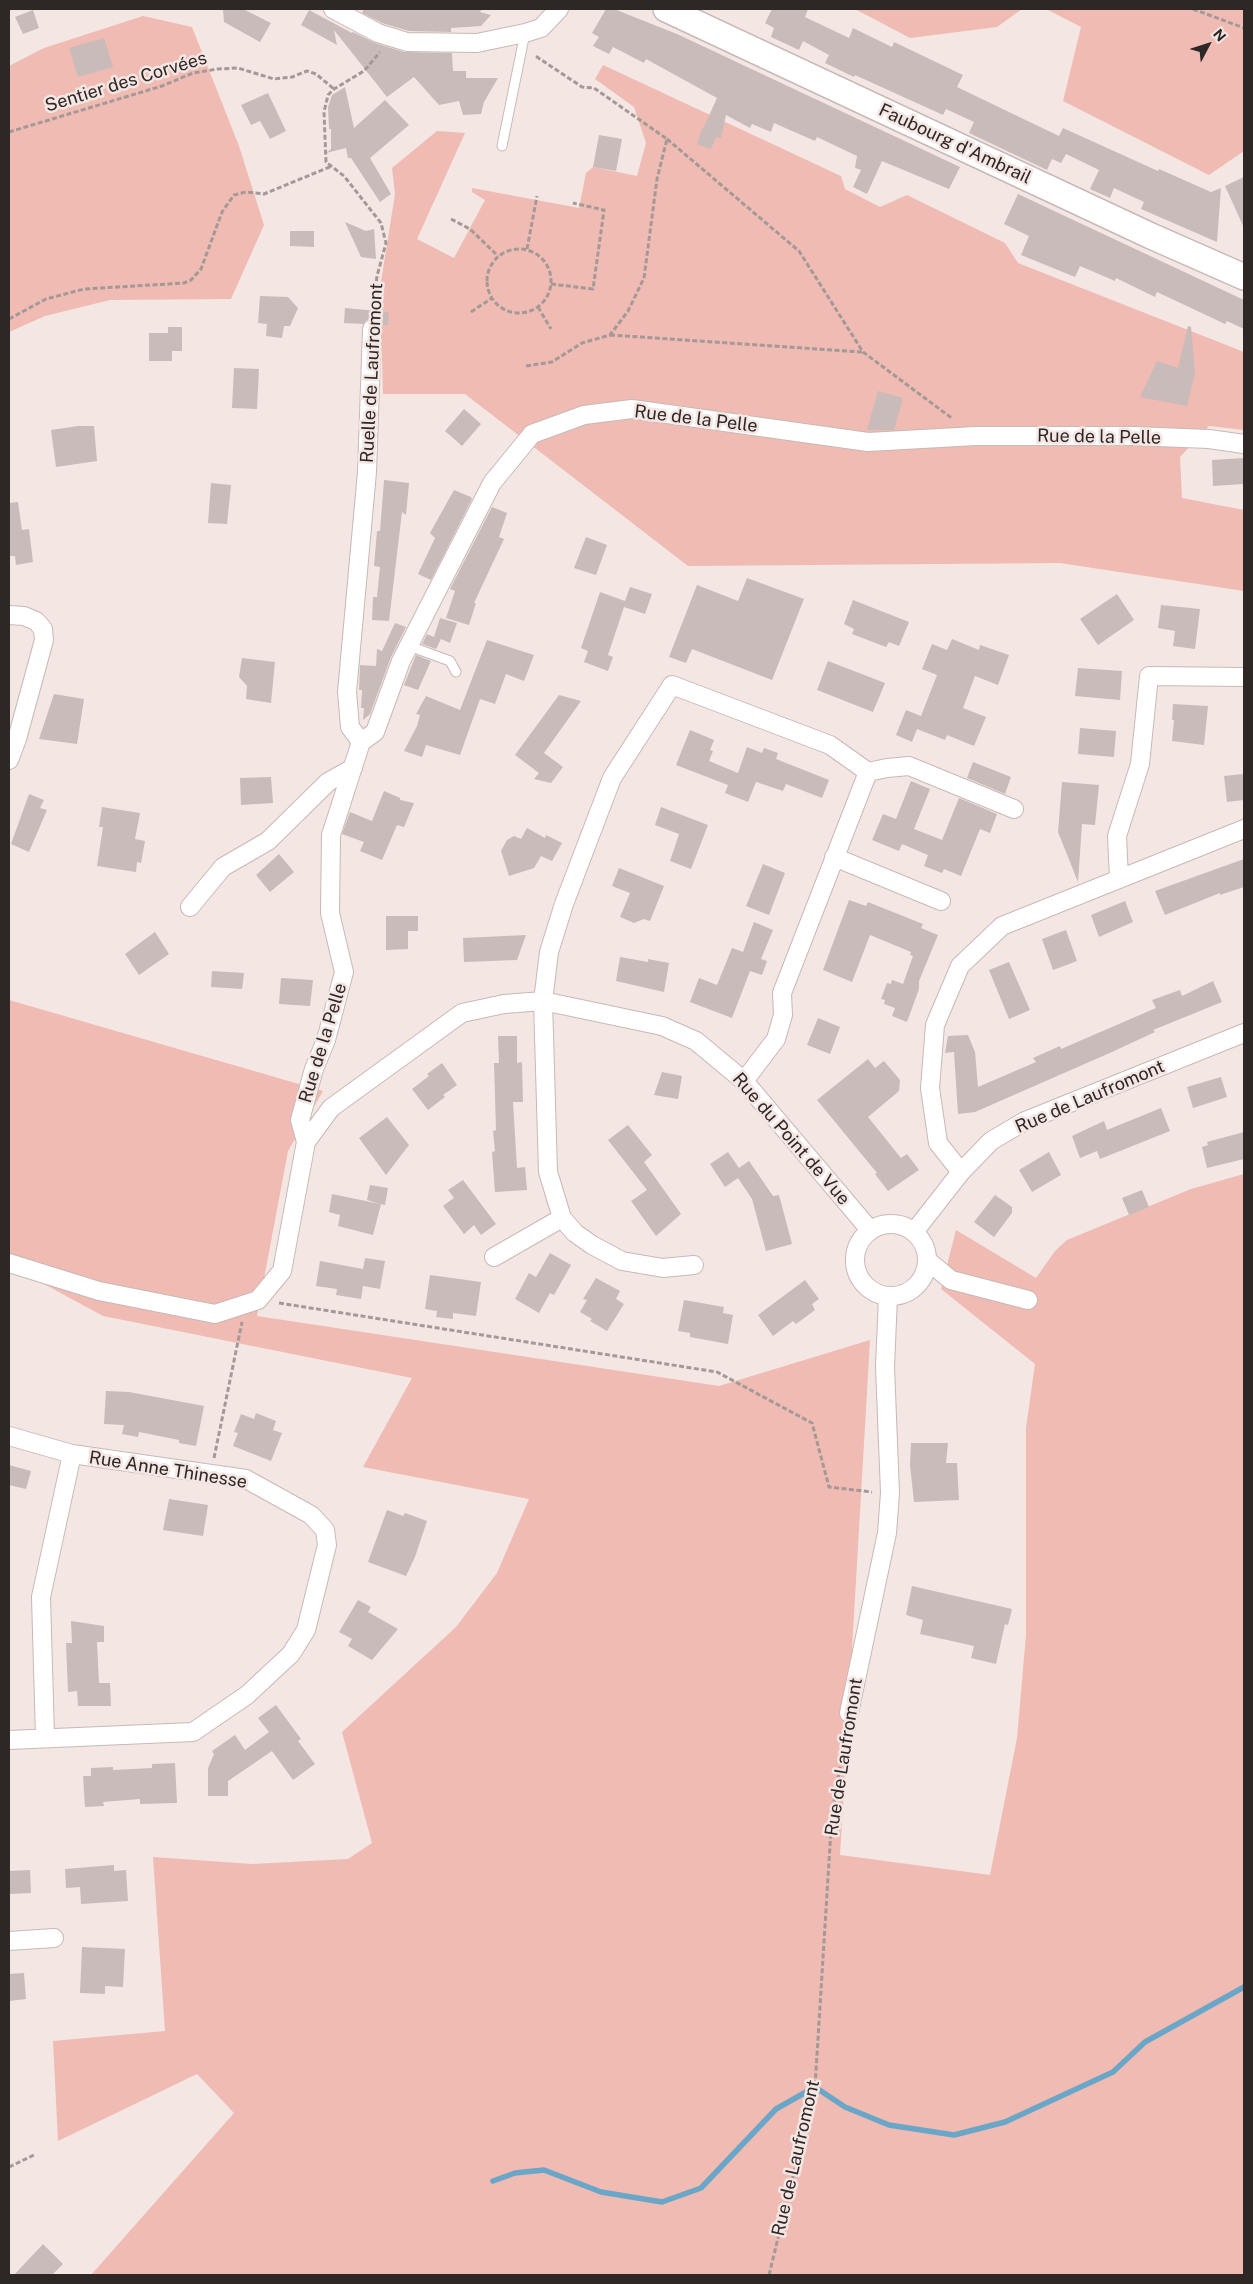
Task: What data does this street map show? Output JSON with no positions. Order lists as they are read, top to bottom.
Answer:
{
  "streets": {
    "main road": ["Faubourg d'Ambrail"],
    "street": [
      "Ruelle de Laufromont",
      "Rue de la Pelle",
      "Rue de Laufromont",
      "Rue du Point de Vue",
      "Rue Anne Thinesse"
    ],
    "path": ["Sentier des Corvées"]
  },
  "crossings": [
    ["Sentier des Corvées", "Ruelle de Laufromont"],
    ["Ruelle de Laufromont", "Rue de la Pelle"],
    ["Rue de la Pelle", "Rue du Point de Vue"],
    ["Rue de Laufromont", "Rue du Point de Vue"]
  ],
  "north": "top right"
}
